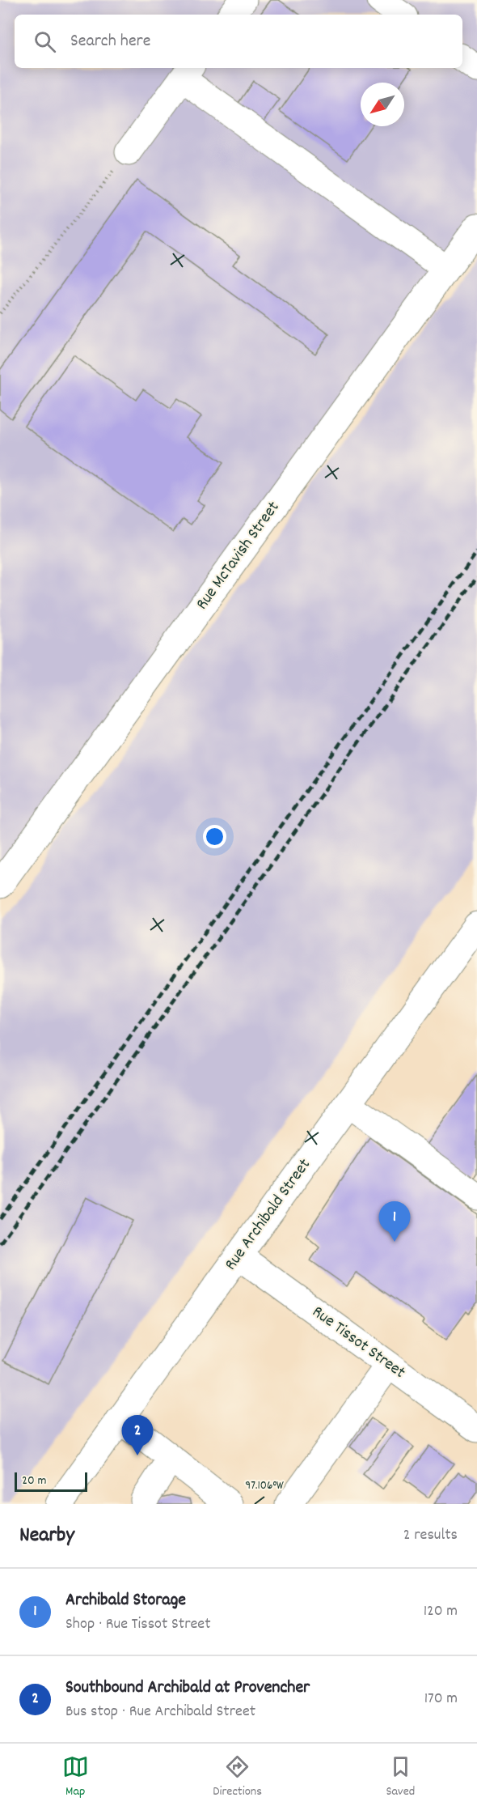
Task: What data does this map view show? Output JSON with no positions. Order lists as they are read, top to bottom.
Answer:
{
  "streets": {
    "street": ["Rue McTavish Street", "Rue Archibald Street", "Rue Tissot Street"]
  },
  "crossings": [
    ["Rue Archibald Street", "Rue Tissot Street"]
  ],
  "scale_bar": "20 m",
  "north": "bottom left",
  "page": {
    "search": "Search here",
    "pins": ["1", "2"],
    "scale": "20 m",
    "heading": ["Nearby", "2 results"],
    "list": [
      {
        "mark": "1",
        "name": "Archibald Storage",
        "note": "Shop · Rue Tissot Street",
        "value": "120 m"
      },
      {
        "mark": "2",
        "name": "Southbound Archibald at Provencher",
        "note": "Bus stop · Rue Archibald Street",
        "value": "170 m"
      }
    ],
    "nav": ["Map", "Directions", "Saved"]
  },
  "coordinates": ["97.106°W"]
}
